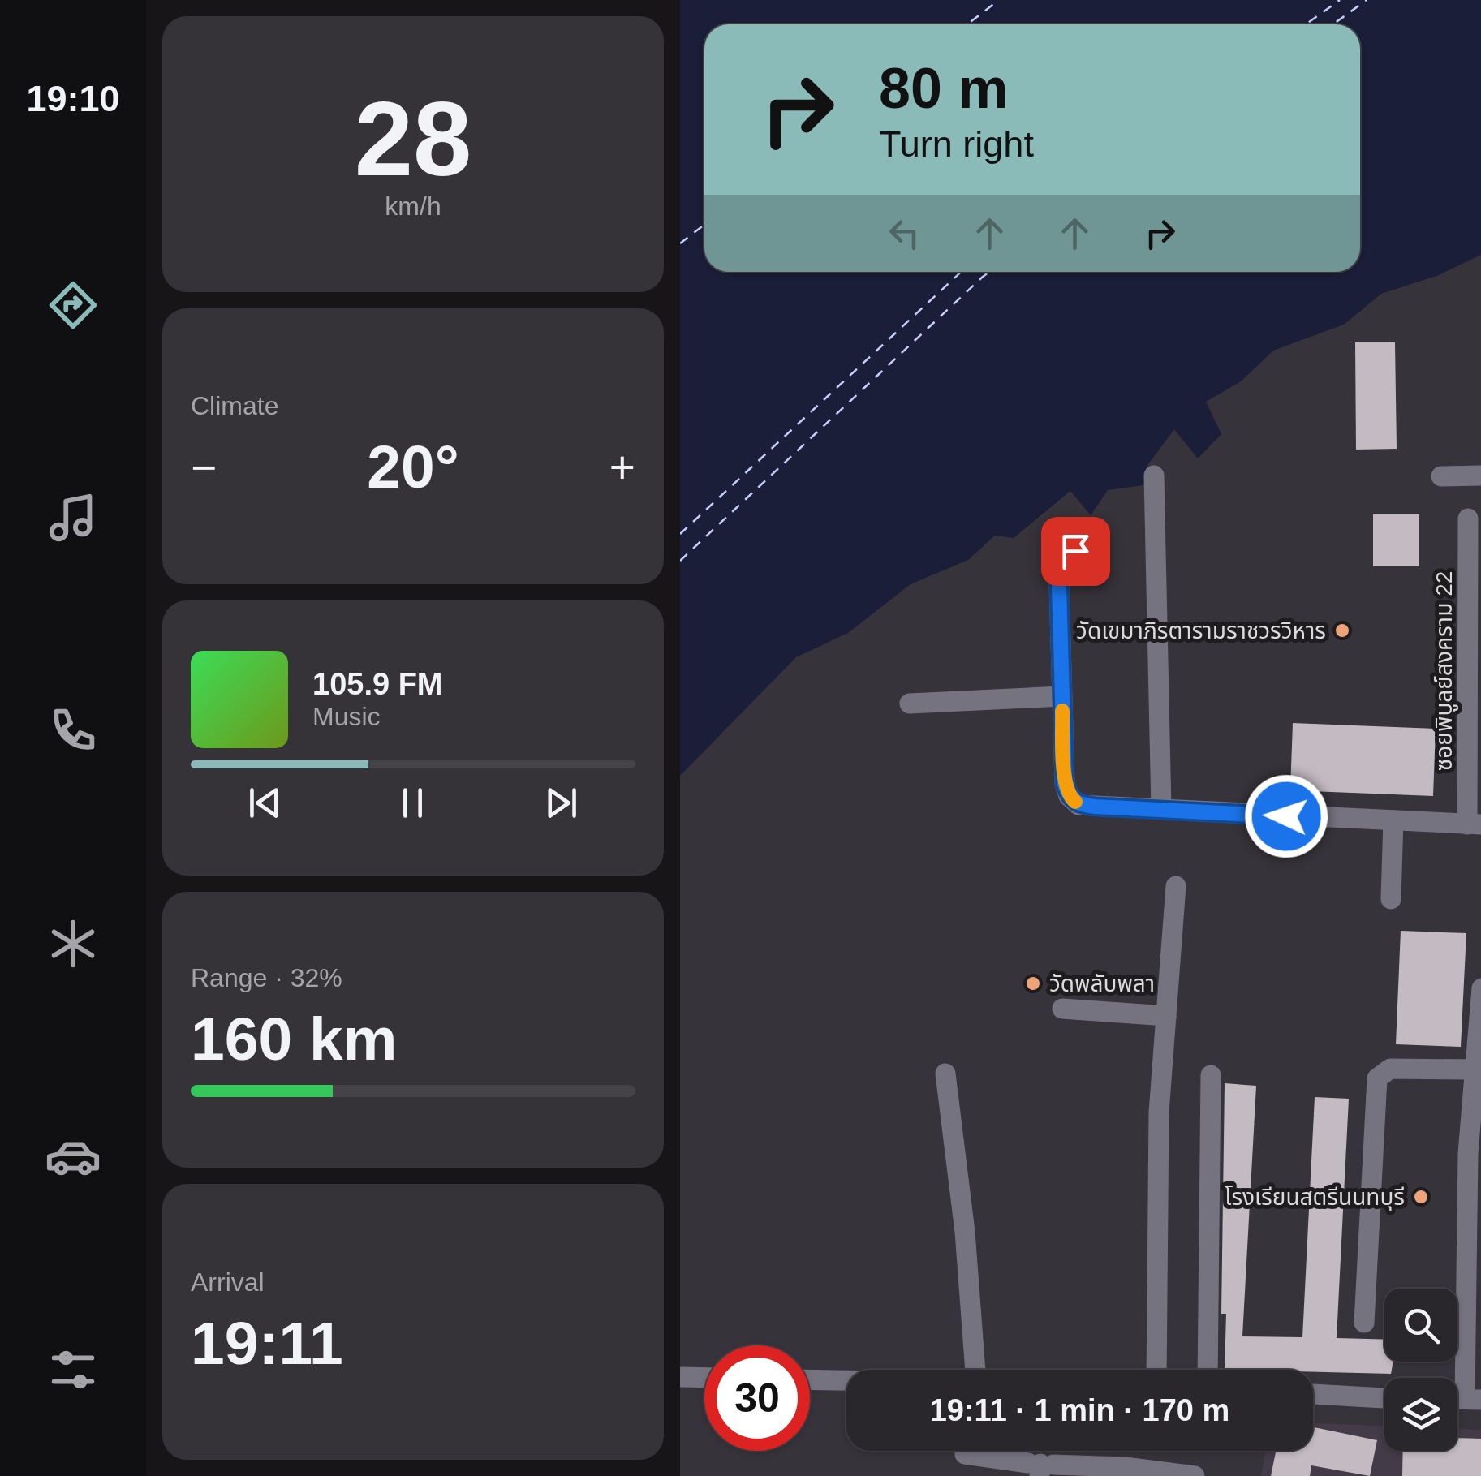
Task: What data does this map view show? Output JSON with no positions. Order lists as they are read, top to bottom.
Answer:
{
  "streets": {
    "street": ["ซอยพิบูลย์สงคราม 22"]
  },
  "places": ["วัดเขมาภิรตารามราชวรวิหาร", "วัดพลับพลา", "โรงเรียนสตรีนนทบุรี"],
  "page": {
    "tabs": "19:10",
    "tile": [
      ["28", "km/h"],
      "Climate",
      ["Range · 32%", "160 km"],
      ["Arrival", "19:11"]
    ],
    "turn": ["80 m", "Turn right"],
    "heat": ["−", "20°", "+"],
    "song": ["105.9 FM", "Music"],
    "limit": "30",
    "trip": "19:11 · 1 min · 170 m"
  }
}
